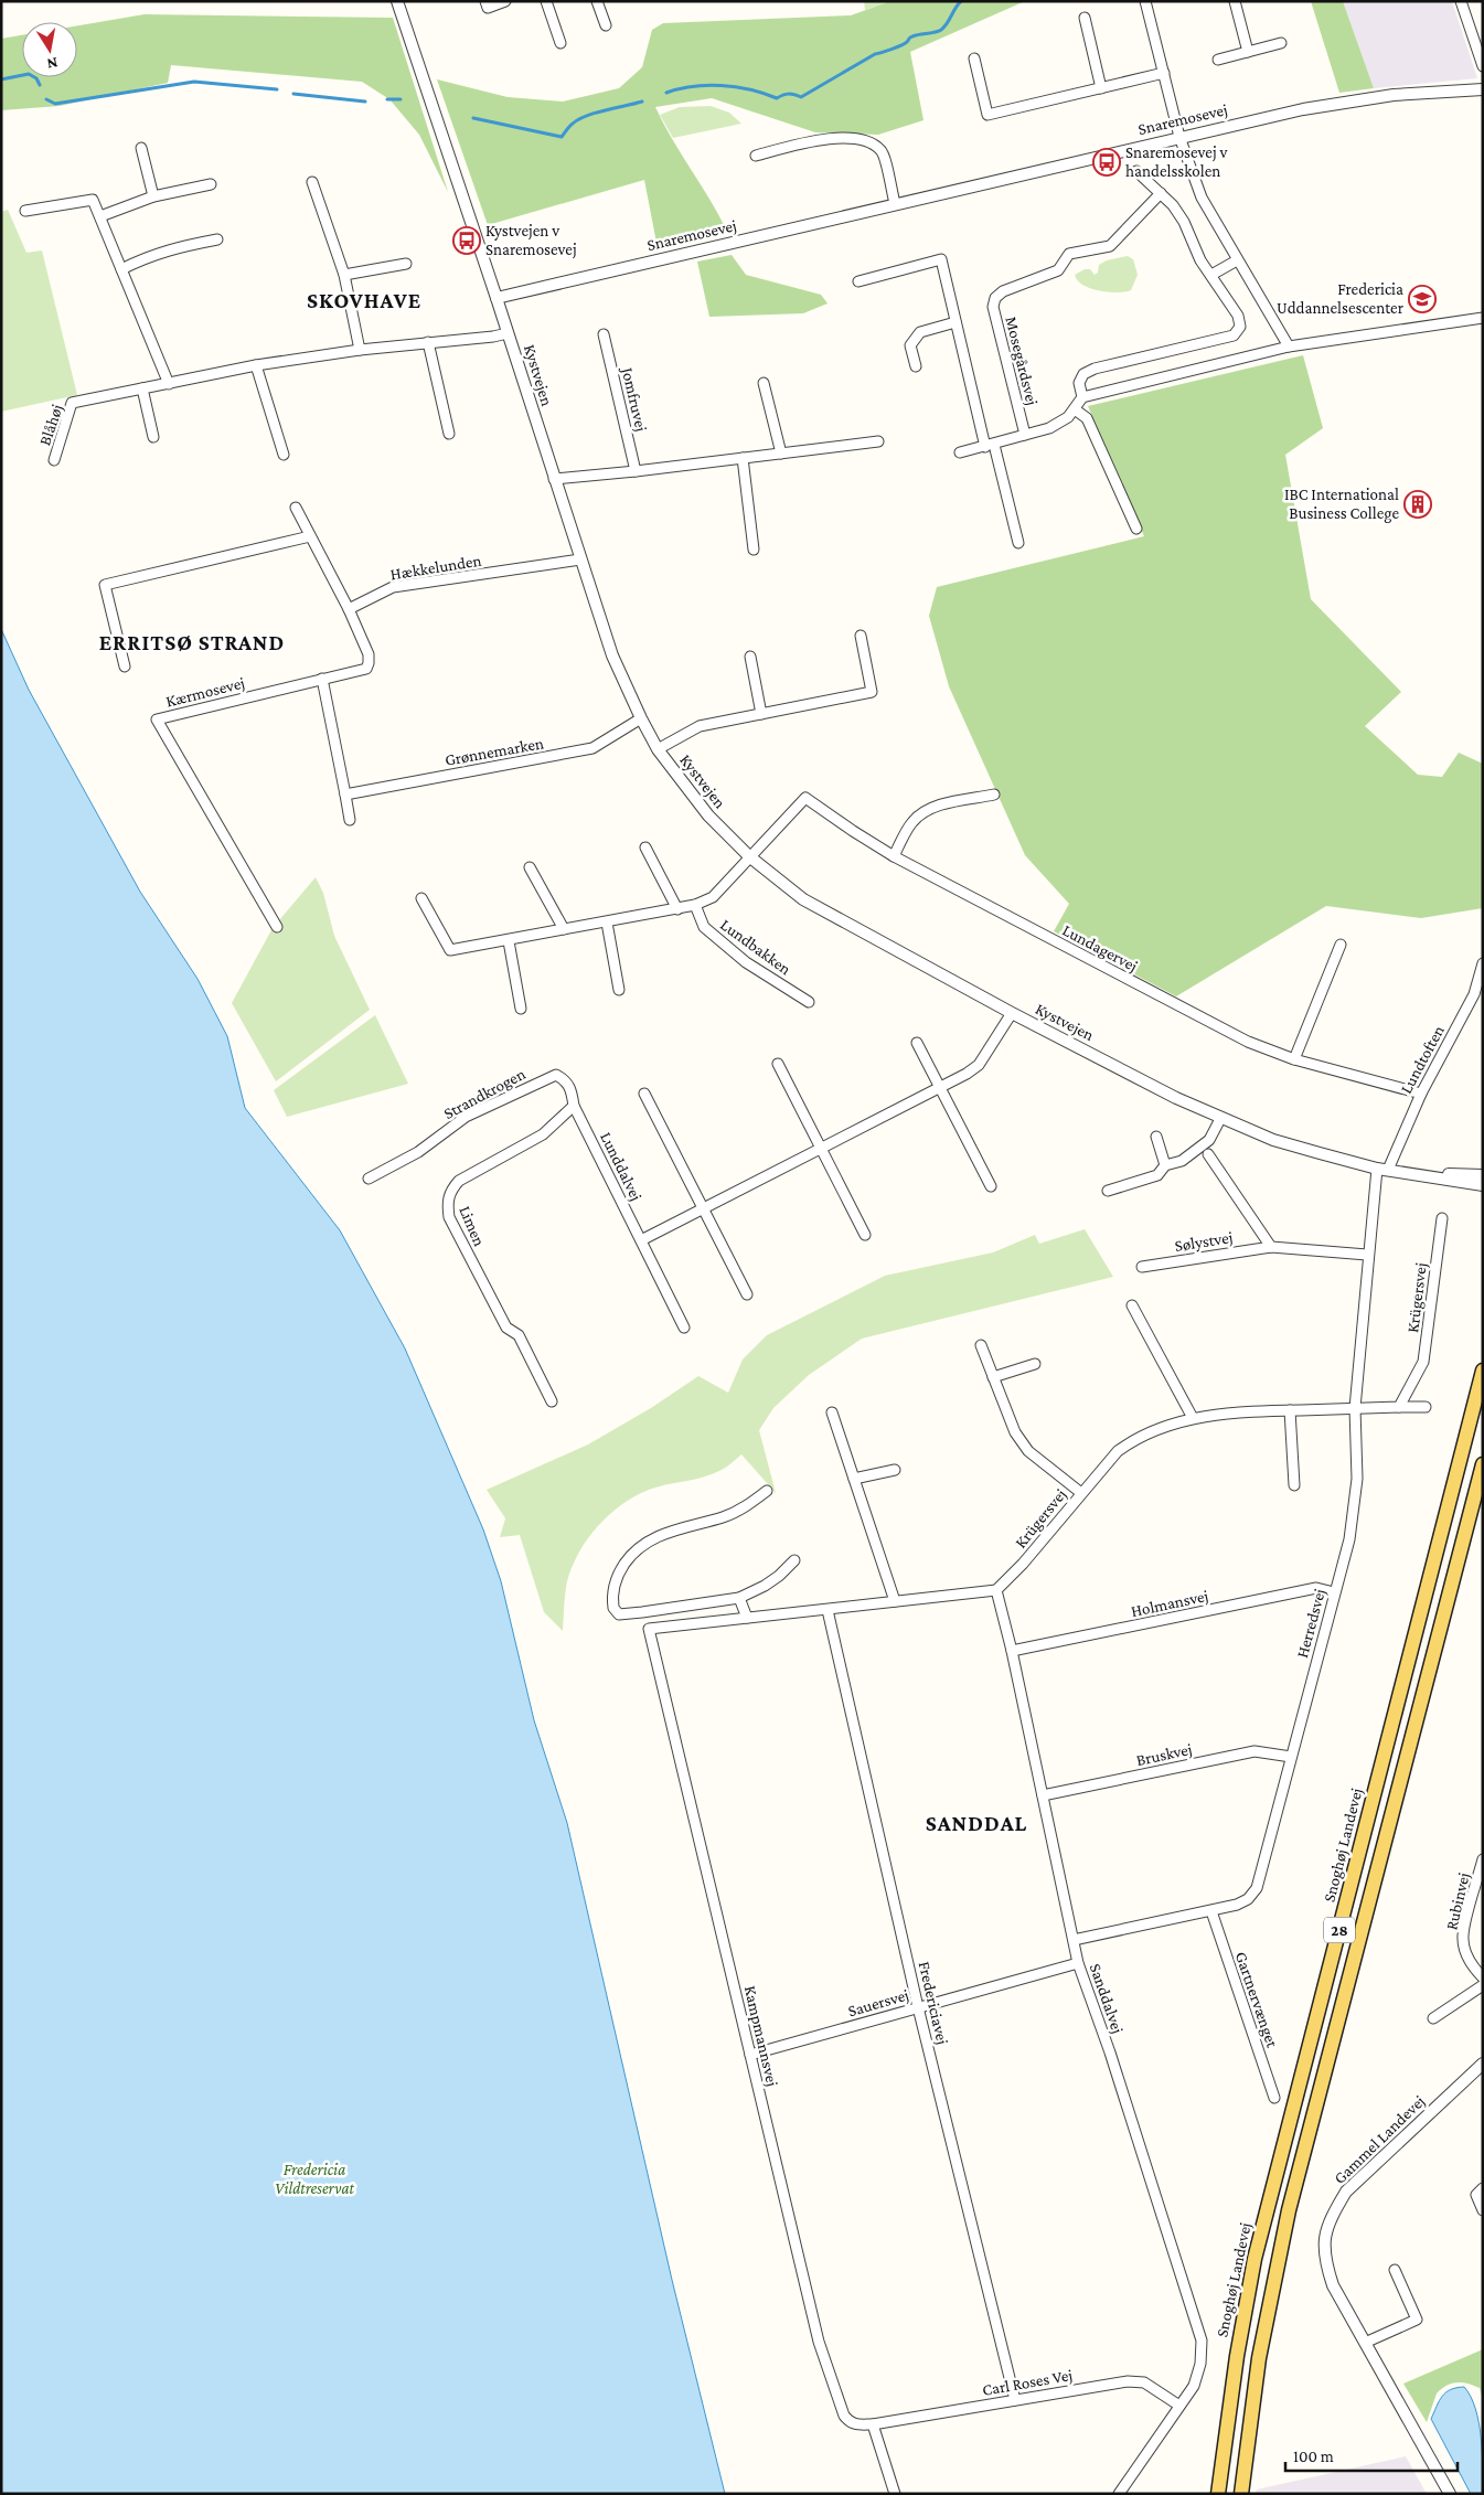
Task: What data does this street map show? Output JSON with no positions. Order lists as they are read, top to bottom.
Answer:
{
  "streets": {
    "main road": ["Snoghøj Landevej", "28"],
    "street": [
      "Snaremosevej",
      "Mosegårdsvej",
      "Kystvejen",
      "Jomfruvej",
      "Blåhøj",
      "Hækkelunden",
      "Kærmosevej",
      "Grønnemarken",
      "Lundbakken",
      "Lundagervej",
      "Lundtoften",
      "Strandkrogen",
      "Lunddalvej",
      "Limen",
      "Sølystvej",
      "Krügersvej",
      "Holmansvej",
      "Herredsvej",
      "Bruskvej",
      "Rubinvej",
      "Sanddalvej",
      "Gartnervænget",
      "Sauersvej",
      "Fredericiavej",
      "Kampmannsvej",
      "Gammel Landevej",
      "Carl Roses Vej"
    ]
  },
  "crossings": [
    ["Snaremosevej", "Kystvejen"],
    ["Kystvejen", "Blåhøj"],
    ["Kystvejen", "Hækkelunden"],
    ["Kystvejen", "Grønnemarken"],
    ["Kystvejen", "Lundagervej"],
    ["Kystvejen", "Lundtoften"],
    ["Kystvejen", "Herredsvej"],
    ["Hækkelunden", "Kærmosevej"],
    ["Lundagervej", "Lundtoften"],
    ["Lundtoften", "Herredsvej"],
    ["Strandkrogen", "Lunddalvej"],
    ["Strandkrogen", "Limen"],
    ["Lunddalvej", "Limen"],
    ["Sølystvej", "Herredsvej"],
    ["Krügersvej", "Herredsvej"],
    ["Krügersvej", "Sanddalvej"],
    ["Holmansvej", "Herredsvej"],
    ["Holmansvej", "Sanddalvej"],
    ["Herredsvej", "Bruskvej"],
    ["Herredsvej", "Sanddalvej"],
    ["Herredsvej", "Gartnervænget"],
    ["Bruskvej", "Sanddalvej"],
    ["Sanddalvej", "Sauersvej"],
    ["Sanddalvej", "Carl Roses Vej"],
    ["Sauersvej", "Fredericiavej"],
    ["Sauersvej", "Kampmannsvej"],
    ["Fredericiavej", "Carl Roses Vej"],
    ["Kampmannsvej", "Carl Roses Vej"]
  ],
  "districts": ["SKOVHAVE", "ERRITSØ STRAND", "SANDDAL"],
  "parks": ["Fredericia Vildtreservat"],
  "places": {
    "bus stop": ["Snaremosevej v handelsskolen", "Kystvejen v Snaremosevej"],
    "school or university": ["Fredericia Uddannelsescenter"],
    "building": ["IBC International Business College"]
  },
  "scale_bar": "100 m",
  "north": "bottom"
}
